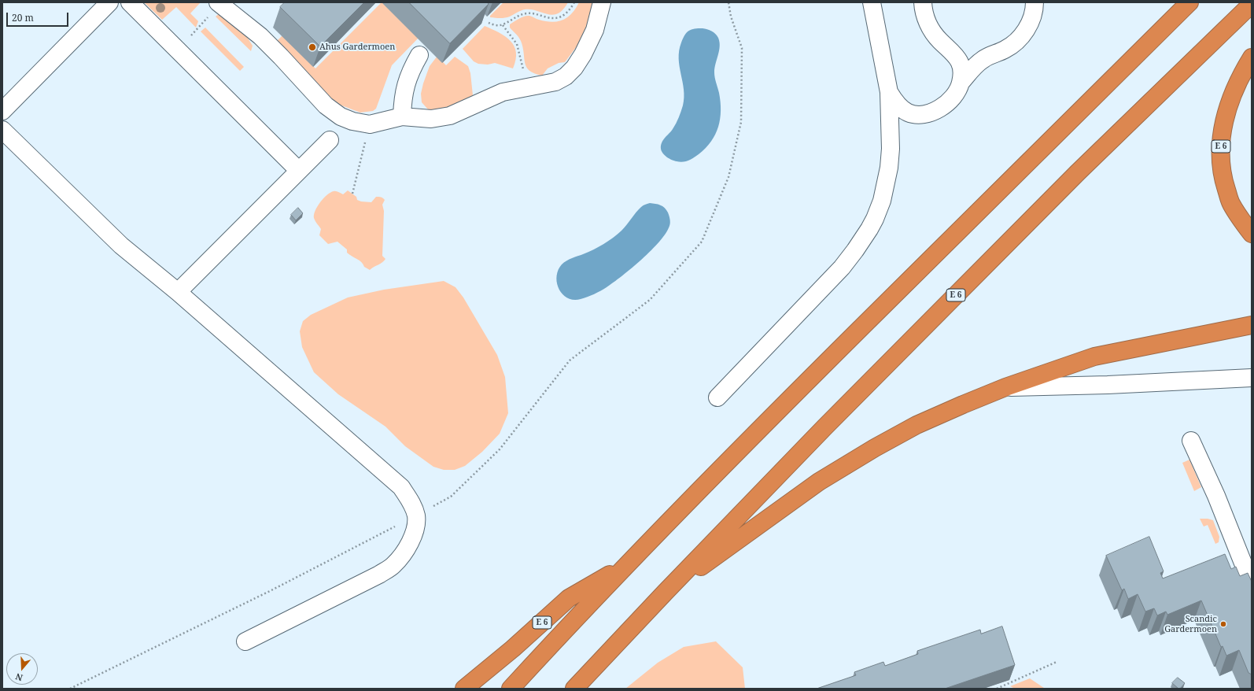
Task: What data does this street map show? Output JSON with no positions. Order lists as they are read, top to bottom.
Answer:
{
  "streets": {
    "highway": ["E 6"]
  },
  "places": ["Ahus Gardermoen", "Scandic Gardermoen"],
  "scale_bar": "20 m",
  "north": "bottom"
}
